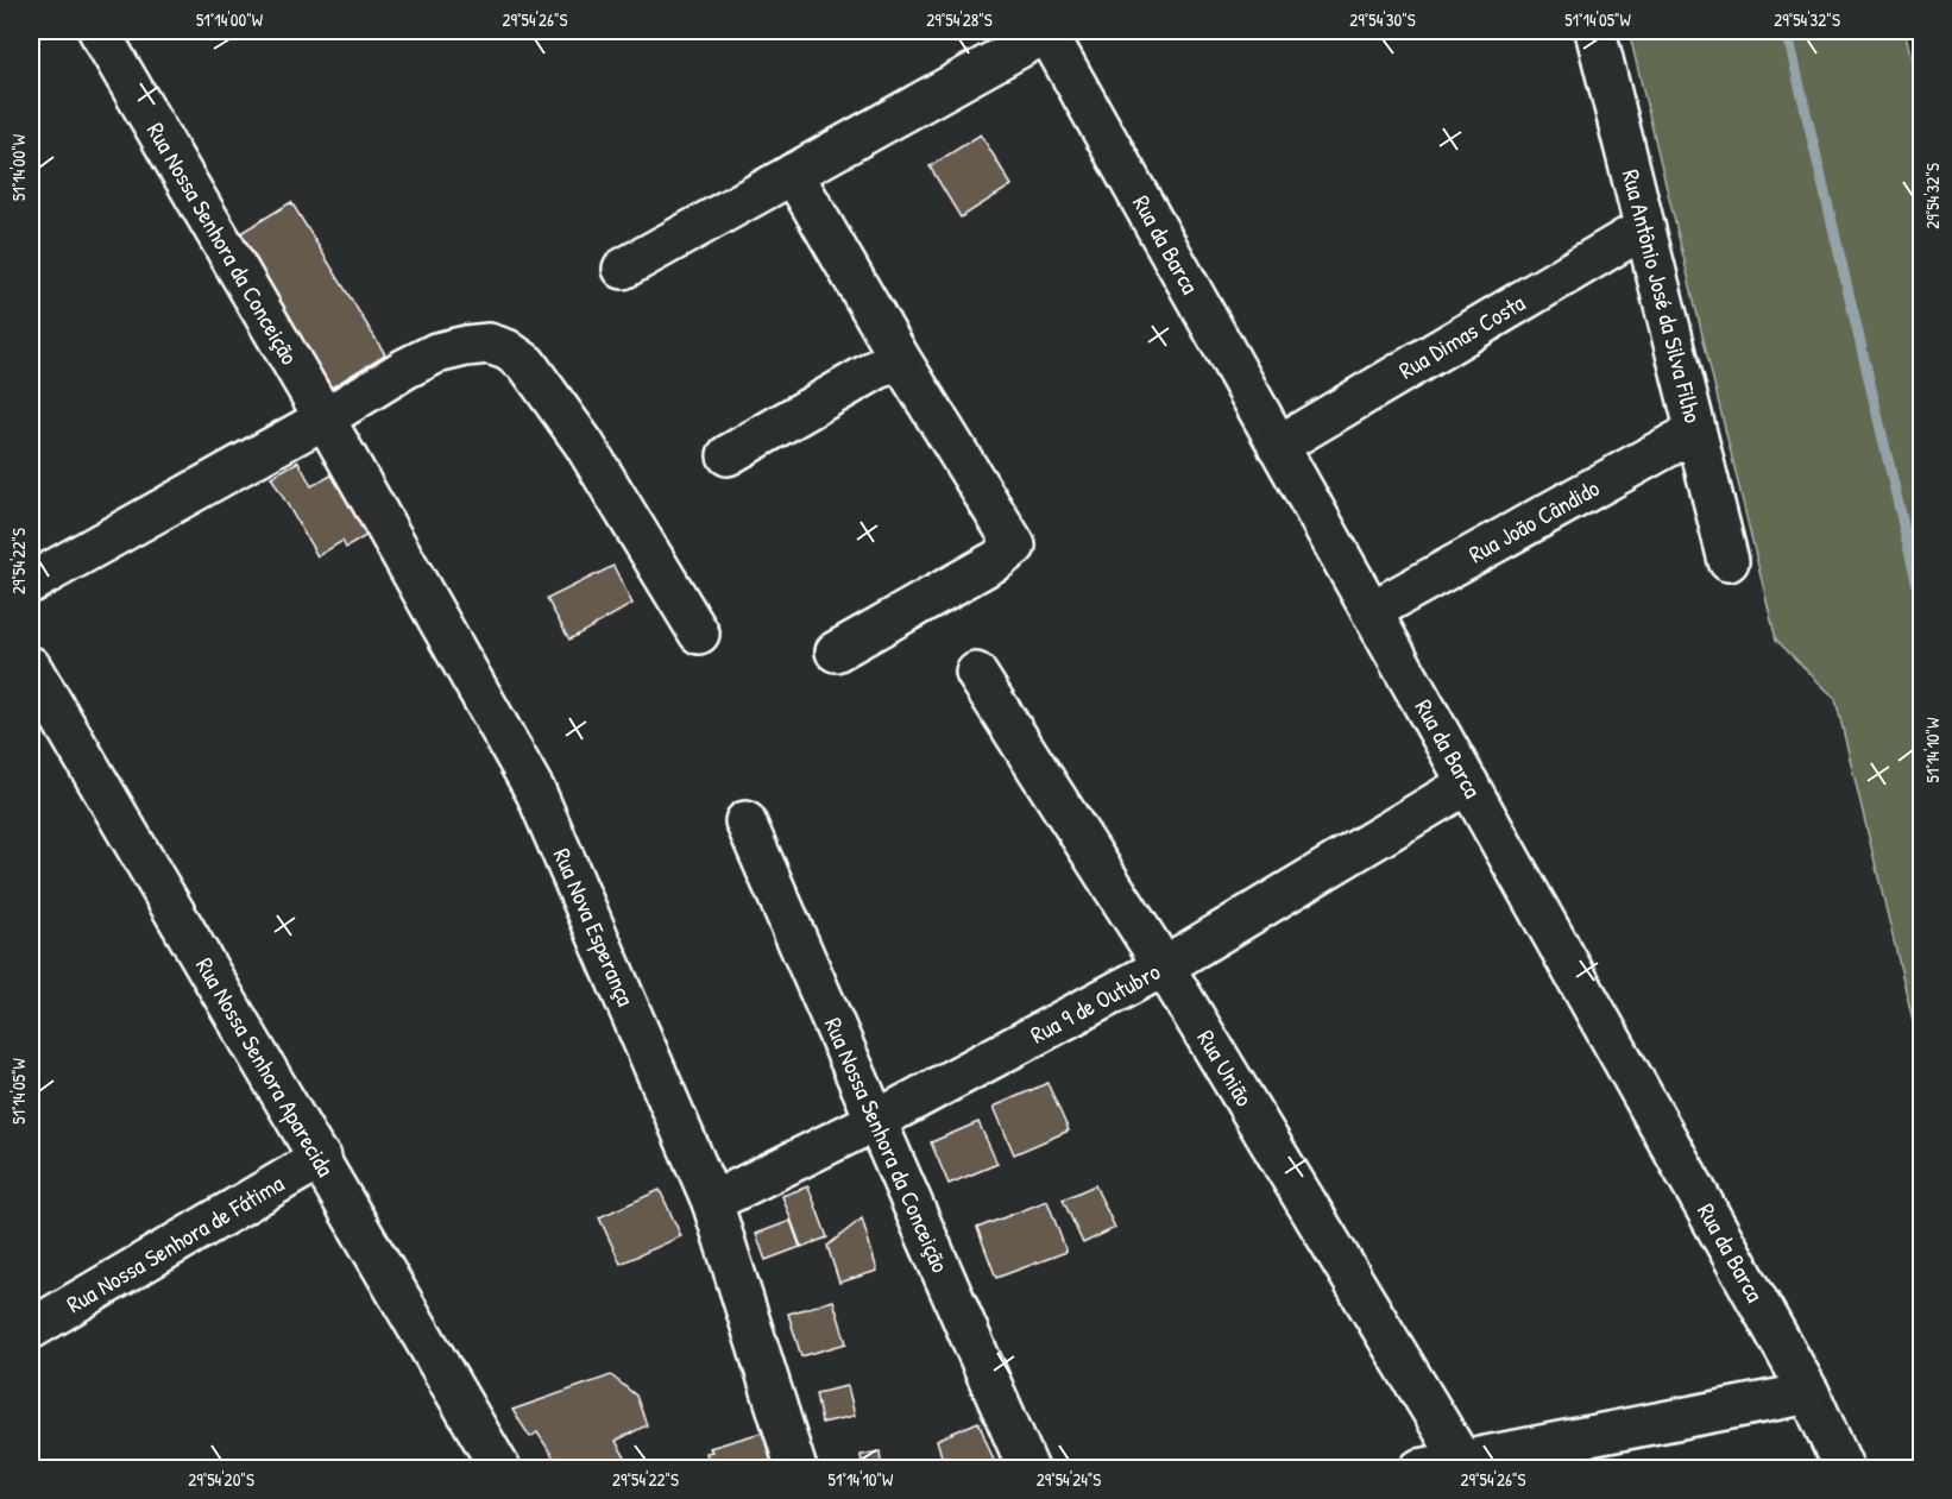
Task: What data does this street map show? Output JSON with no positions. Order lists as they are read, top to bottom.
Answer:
{
  "streets": {
    "street": [
      "Rua Nossa Senhora da Conceição",
      "Rua da Barca",
      "Rua Antônio José da Silva Filho",
      "Rua Dimas Costa",
      "Rua João Cândido",
      "Rua Nova Esperança",
      "Rua 9 de Outubro",
      "Rua Nossa Senhora Aparecida",
      "Rua União",
      "Rua Nossa Senhora de Fátima"
    ]
  },
  "crossings": [
    ["Rua Nossa Senhora da Conceição", "Rua Nova Esperança"],
    ["Rua Nossa Senhora da Conceição", "Rua 9 de Outubro"],
    ["Rua da Barca", "Rua Dimas Costa"],
    ["Rua da Barca", "Rua João Cândido"],
    ["Rua da Barca", "Rua 9 de Outubro"],
    ["Rua Antônio José da Silva Filho", "Rua Dimas Costa"],
    ["Rua Antônio José da Silva Filho", "Rua João Cândido"],
    ["Rua Nova Esperança", "Rua 9 de Outubro"],
    ["Rua 9 de Outubro", "Rua União"],
    ["Rua Nossa Senhora Aparecida", "Rua Nossa Senhora de Fátima"]
  ],
  "coordinates": [
    "51°14'00\"W",
    "29°54'26\"S",
    "29°54'28\"S",
    "29°54'30\"S",
    "51°14'05\"W",
    "29°54'32\"S",
    "29°54'22\"S",
    "51°14'10\"W",
    "29°54'20\"S",
    "29°54'24\"S"
  ]
}
